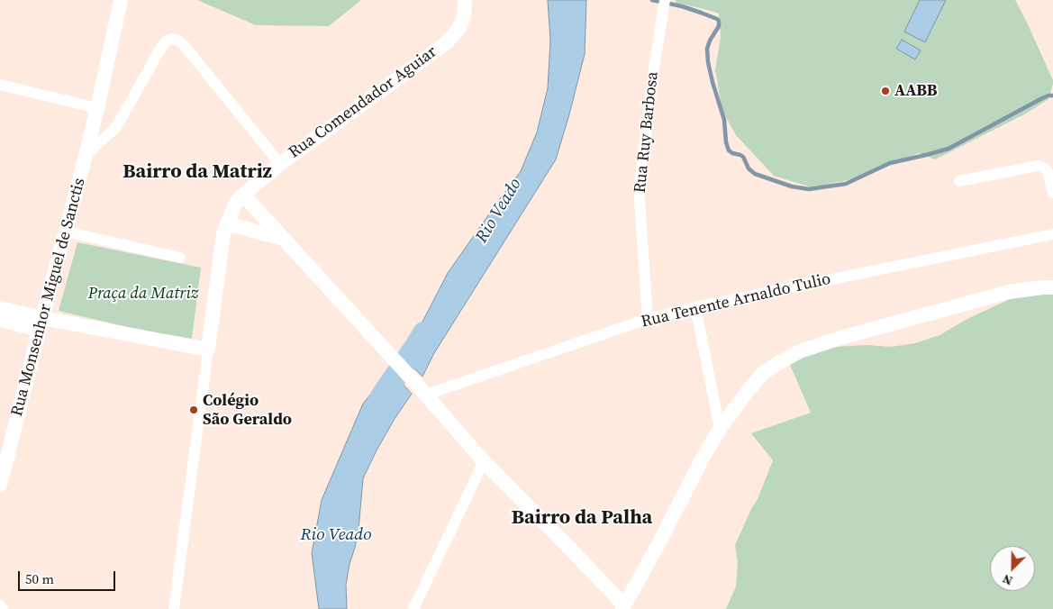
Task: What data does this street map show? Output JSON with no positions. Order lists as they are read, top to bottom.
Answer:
{
  "streets": {
    "street": [
      "Rua Comendador Aguiar",
      "Rua Ruy Barbosa",
      "Rua Monsenhor Miguel de Sanctis",
      "Rua Tenente Arnaldo Tulio"
    ]
  },
  "crossings": [
    ["Rua Ruy Barbosa", "Rua Tenente Arnaldo Tulio"]
  ],
  "districts": ["Bairro da Matriz", "Bairro da Palha"],
  "water": ["Rio Veado"],
  "parks": ["Praça da Matriz"],
  "places": ["AABB", "Colégio São Geraldo"],
  "scale_bar": "50 m",
  "north": "bottom left"
}
